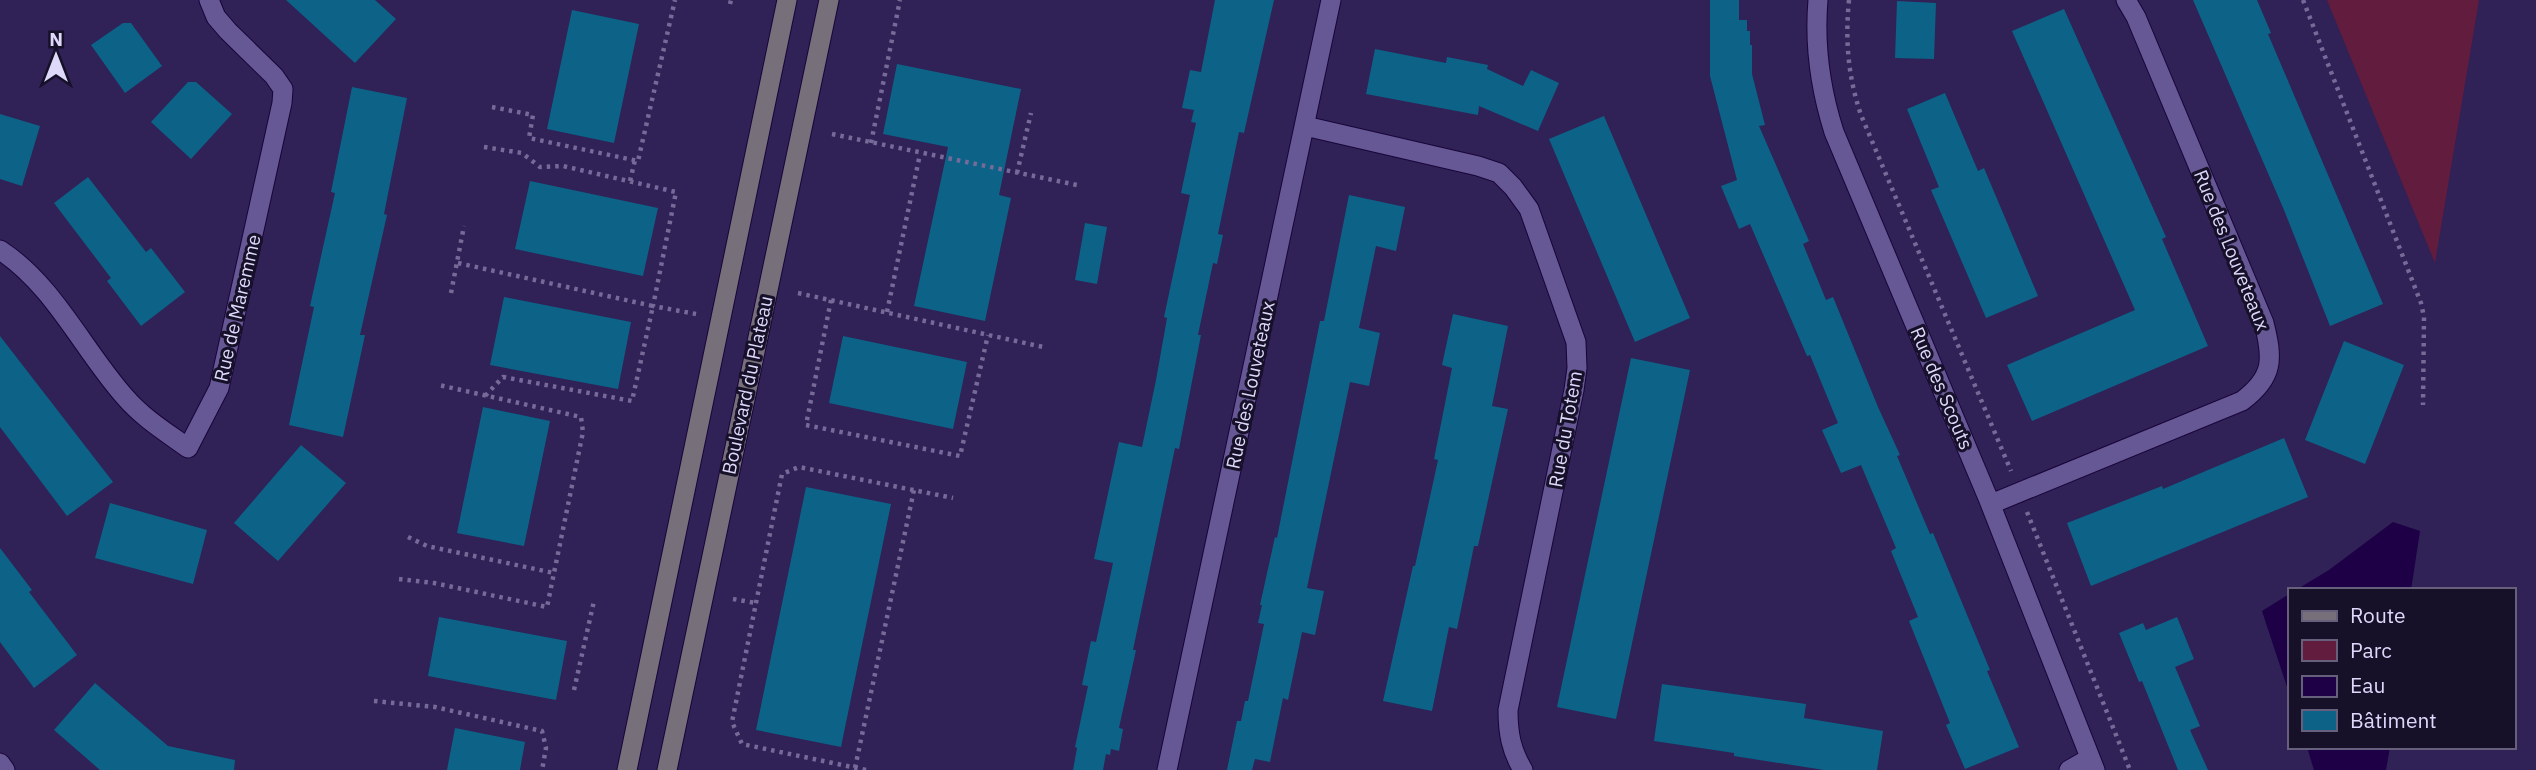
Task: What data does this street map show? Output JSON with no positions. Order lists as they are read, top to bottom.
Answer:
{
  "streets": {
    "main road": ["Boulevard du Plateau"],
    "street": [
      "Rue des Louveteaux",
      "Rue de Maremme",
      "Rue des Scouts",
      "Rue du Totem"
    ]
  },
  "crossings": [
    ["Rue des Louveteaux", "Rue des Scouts"],
    ["Rue des Louveteaux", "Rue du Totem"]
  ],
  "legend": [
    "Route",
    "Parc",
    "Eau",
    "Bâtiment"
  ],
  "north": "top"
}
